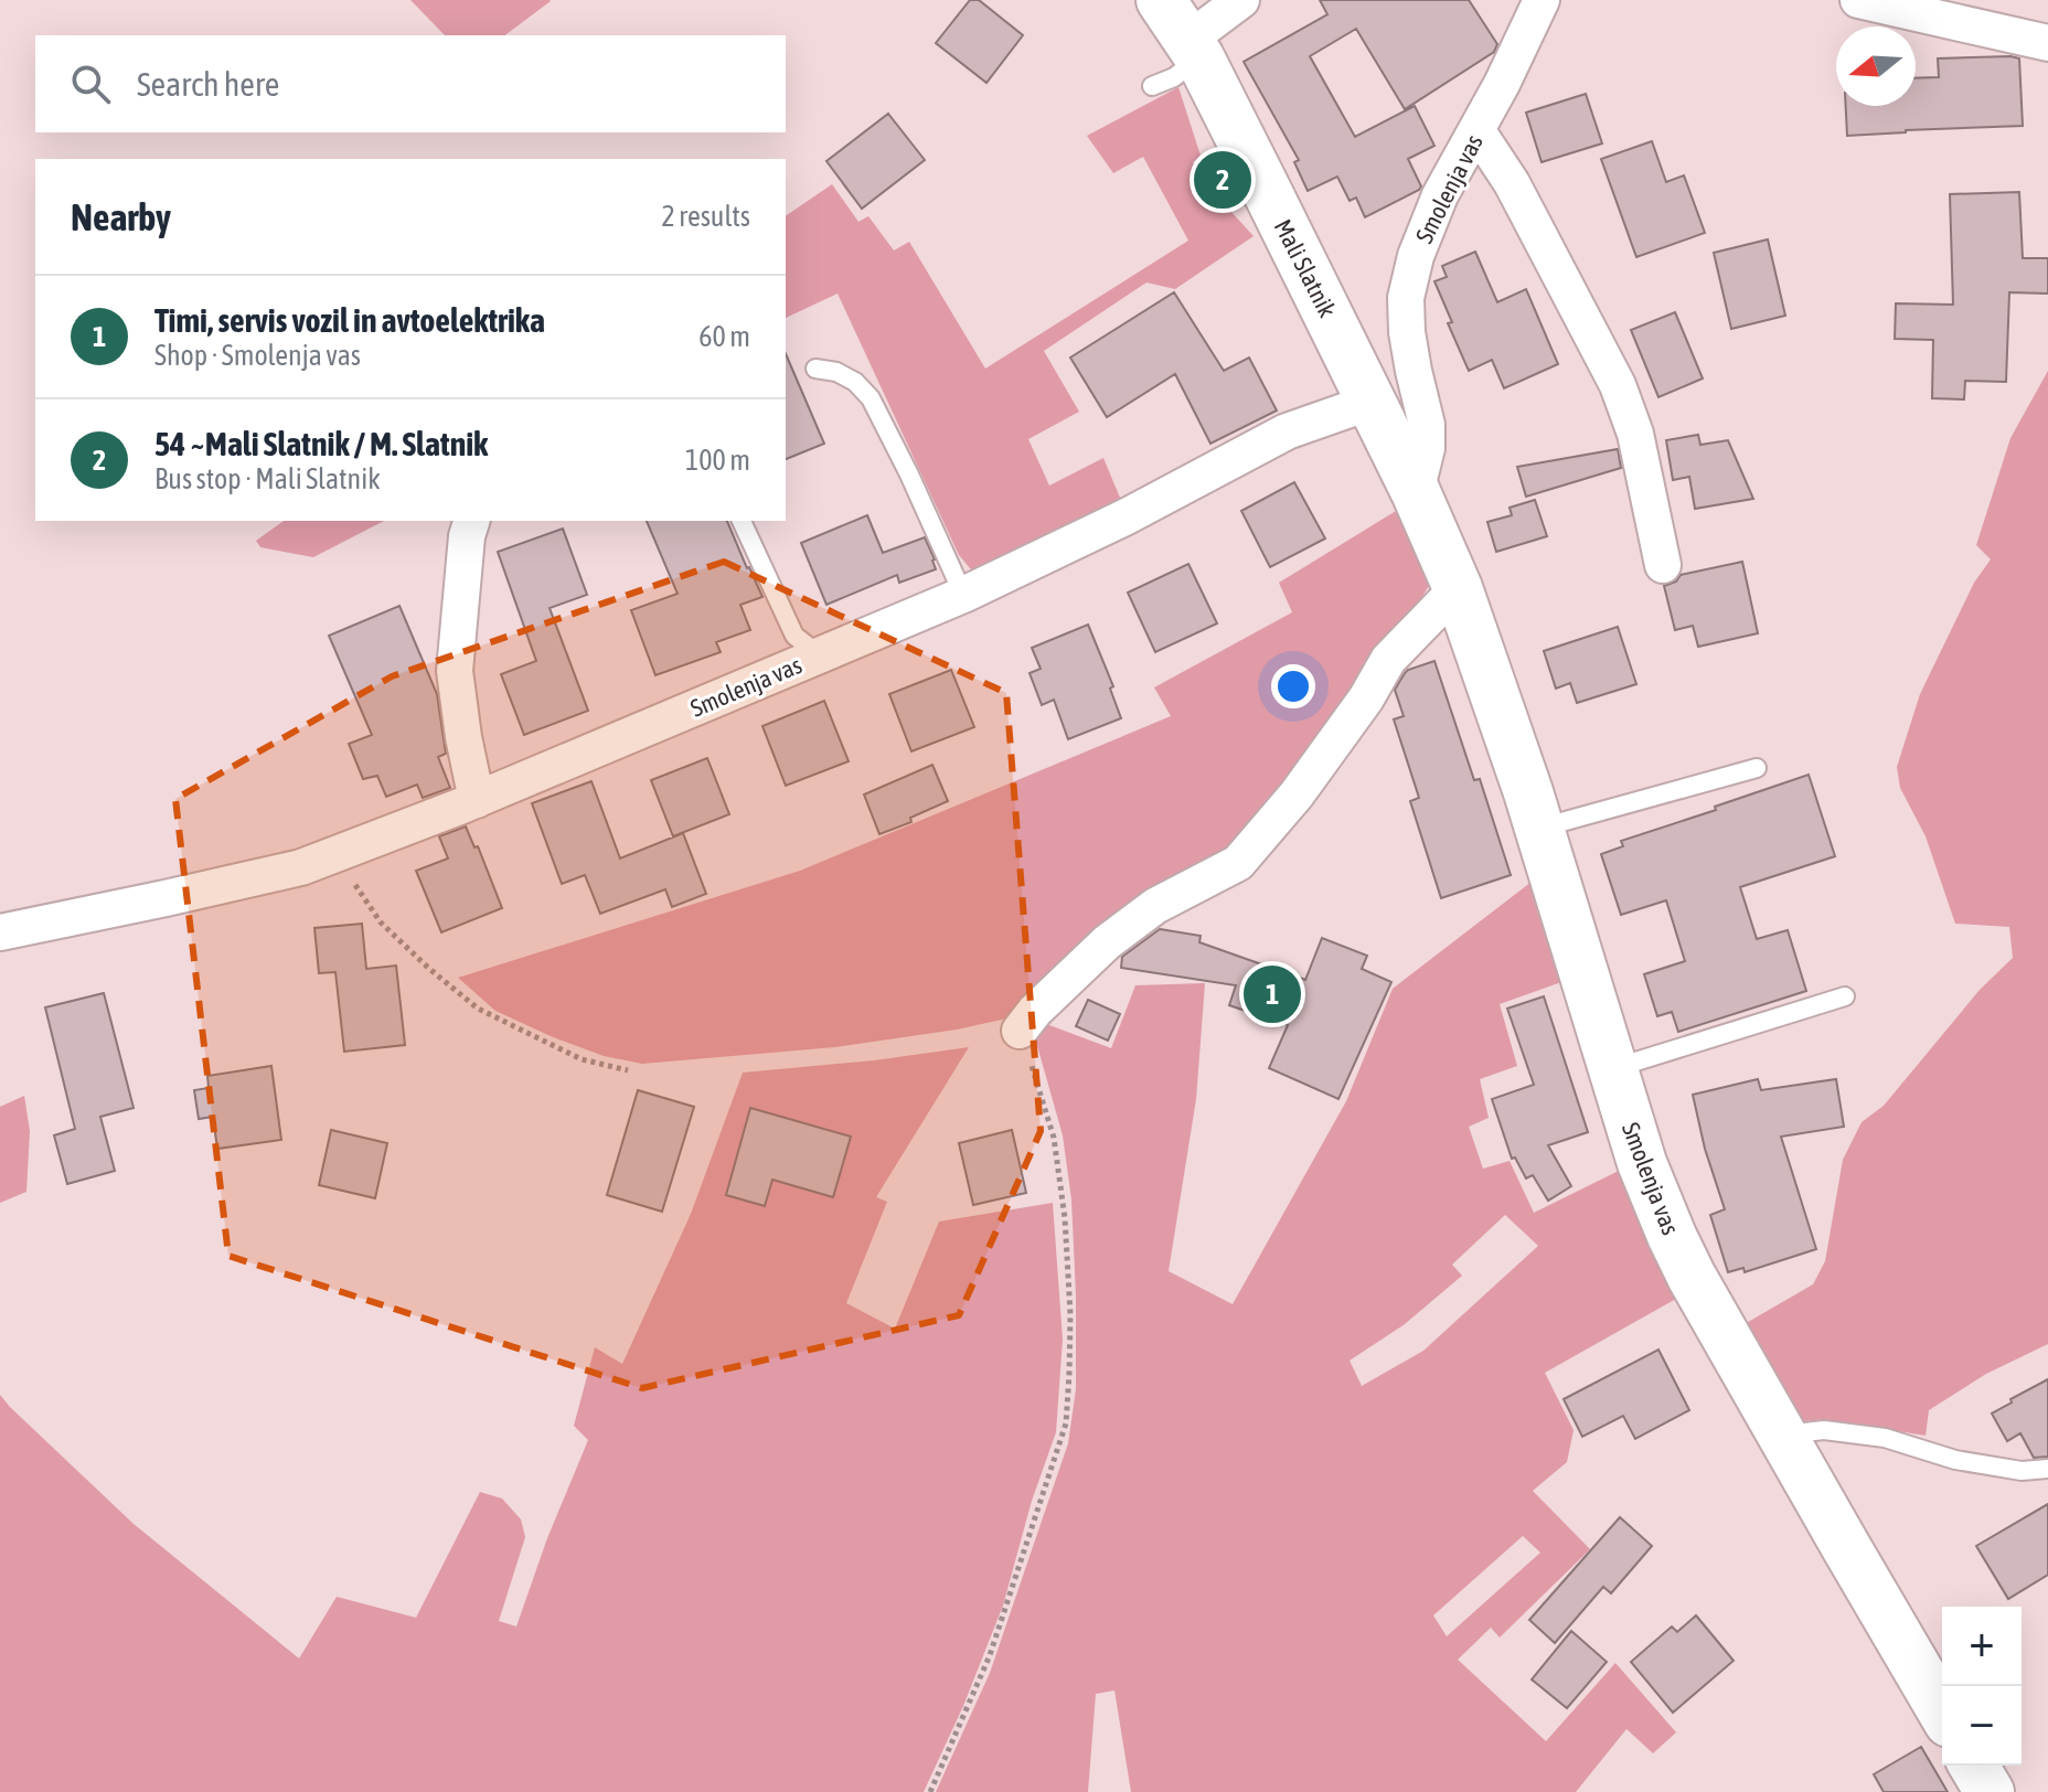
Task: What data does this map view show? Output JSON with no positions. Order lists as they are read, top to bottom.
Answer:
{
  "streets": {
    "main road": ["Smolenja vas", "Mali Slatnik"]
  },
  "crossings": [
    ["Smolenja vas", "Mali Slatnik"]
  ],
  "north": "left",
  "page": {
    "search": "Search here",
    "pins": ["2", "1"],
    "heading": ["Nearby", "2 results"],
    "list": [
      {
        "mark": "1",
        "name": "Timi, servis vozil in avtoelektrika",
        "note": "Shop · Smolenja vas",
        "value": "60 m"
      },
      {
        "mark": "2",
        "name": "54 ~Mali Slatnik / M. Slatnik",
        "note": "Bus stop · Mali Slatnik",
        "value": "100 m"
      }
    ],
    "map_buttons": ["+", "−"]
  }
}
